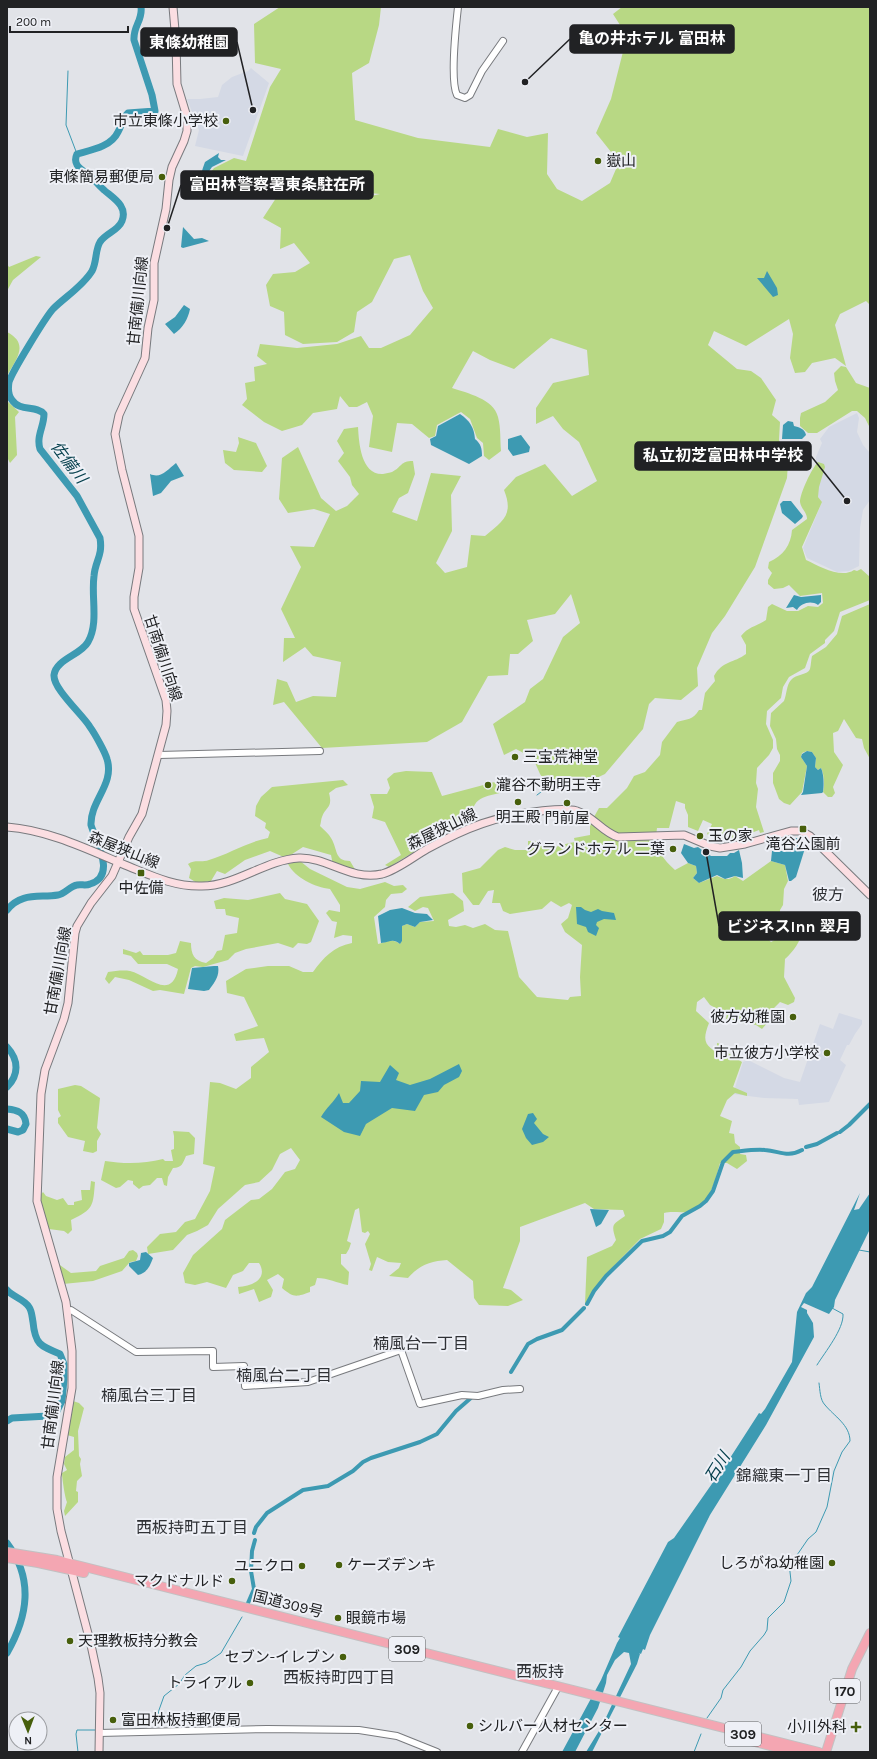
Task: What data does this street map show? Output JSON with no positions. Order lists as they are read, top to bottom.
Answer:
{
  "streets": {
    "highway": ["国道309号", "309", "170"],
    "main road": ["甘南備川向線", "森屋狭山線"]
  },
  "crossings": [
    ["甘南備川向線", "森屋狭山線"],
    ["甘南備川向線", "国道309号"],
    ["国道309号", "309"]
  ],
  "districts": [
    "彼方",
    "楠風台一丁目",
    "楠風台二丁目",
    "楠風台三丁目",
    "錦織東一丁目",
    "西板持町五丁目",
    "西板持",
    "西板持町四丁目"
  ],
  "water": ["佐備川", "石川"],
  "places": {
    "other": [
      "亀の井ホテル 富田林",
      "東條幼稚園",
      "市立東條小学校",
      "嶽山",
      "東條簡易郵便局",
      "富田林警察署東条駐在所",
      "私立初芝富田林中学校",
      "三宝荒神堂",
      "瀧谷不動明王寺",
      "明王殿",
      "門前屋",
      "玉の家",
      "グランドホテル 二葉",
      "ビジネスInn 翠月",
      "彼方幼稚園",
      "市立彼方小学校",
      "しろがね幼稚園",
      "ケーズデンキ",
      "ユニクロ",
      "マクドナルド",
      "眼鏡市場",
      "天理教板持分教会",
      "セブン-イレブン",
      "トライアル",
      "富田林板持郵便局",
      "シルバー人材センター"
    ],
    "transit": ["滝谷公園前", "中佐備"],
    "health": ["小川外科"]
  },
  "scale_bar": "200 m",
  "north": "bottom"
}
